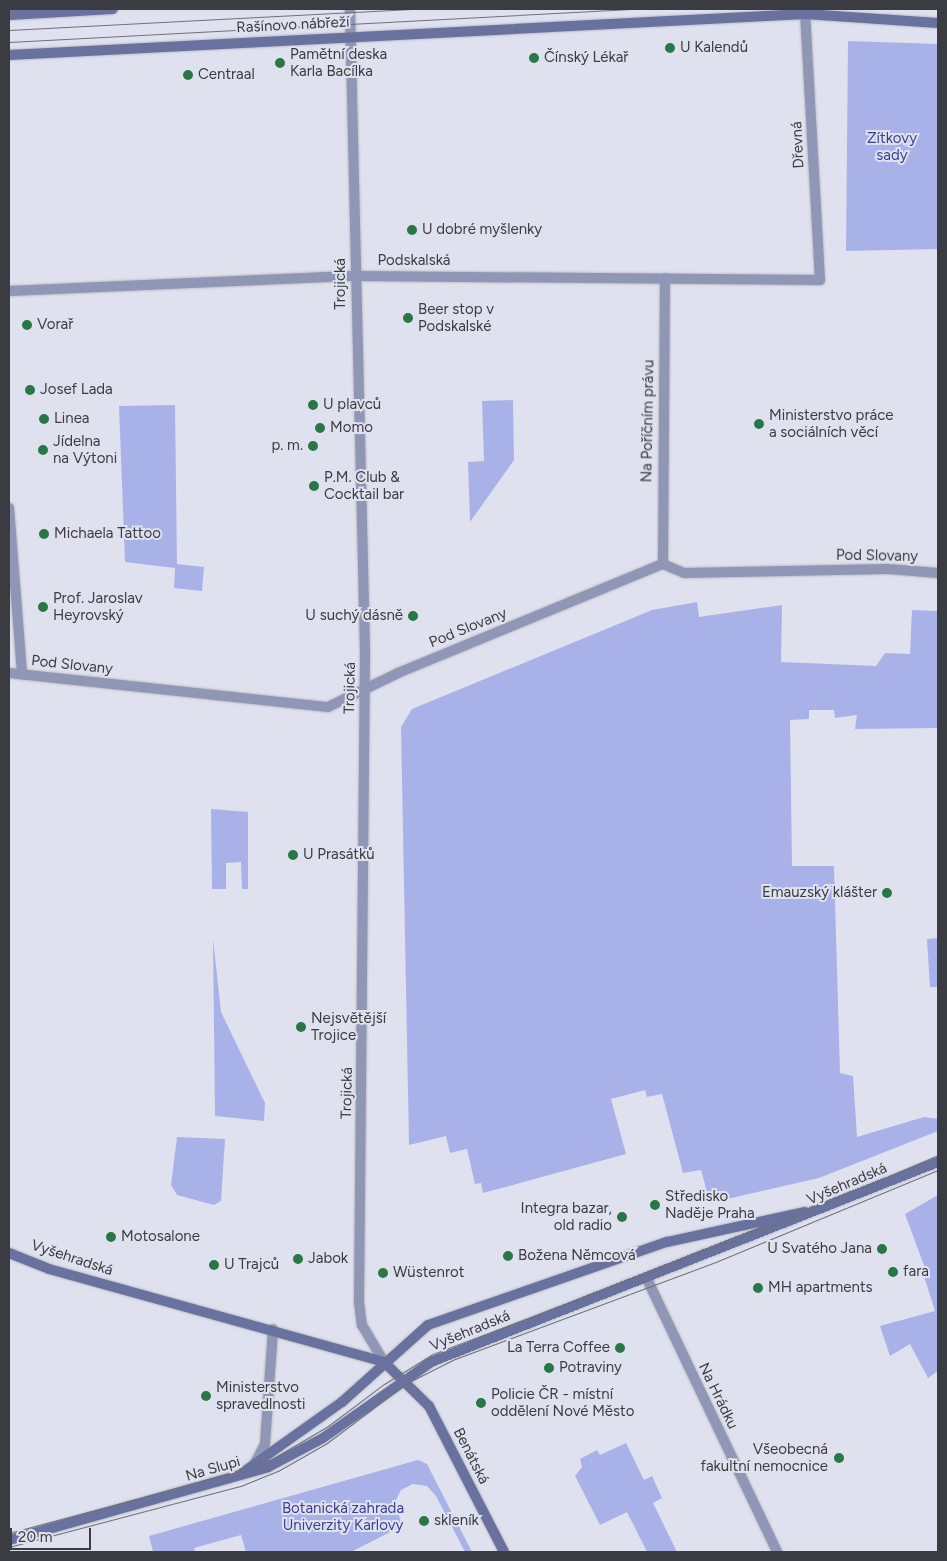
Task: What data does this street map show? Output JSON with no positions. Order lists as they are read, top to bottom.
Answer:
{
  "streets": {
    "street": [
      "Rašínovo nábřeží",
      "Dřevná",
      "Podskalská",
      "Trojická",
      "Na Poříčním právu",
      "Pod Slovany",
      "Vyšehradská",
      "Na Hrádku",
      "Benátská",
      "Na Slupi"
    ]
  },
  "crossings": [
    ["Rašínovo nábřeží", "Dřevná"],
    ["Rašínovo nábřeží", "Trojická"],
    ["Dřevná", "Podskalská"],
    ["Podskalská", "Trojická"],
    ["Podskalská", "Na Poříčním právu"],
    ["Trojická", "Pod Slovany"],
    ["Trojická", "Vyšehradská"],
    ["Na Poříčním právu", "Pod Slovany"],
    ["Vyšehradská", "Na Hrádku"],
    ["Vyšehradská", "Benátská"],
    ["Vyšehradská", "Na Slupi"],
    ["Benátská", "Na Slupi"]
  ],
  "parks": ["Zítkovy sady", "Botanická zahrada Univerzity Karlovy"],
  "places": [
    "U Kalendů",
    "Čínský Lékař",
    "Pamětní deska Karla Bacílka",
    "Centraal",
    "U dobré myšlenky",
    "Beer stop v Podskalské",
    "Vorař",
    "Josef Lada",
    "U plavců",
    "Linea",
    "Ministerstvo práce a sociálních věcí",
    "Momo",
    "p. m.",
    "Jídelna na Výtoni",
    "P.M. Club & Cocktail bar",
    "Michaela Tattoo",
    "Prof. Jaroslav Heyrovský",
    "U suchý dásně",
    "U Prasátků",
    "Emauzský klášter",
    "Nejsvětější Trojice",
    "Středisko Naděje Praha",
    "Integra bazar, old radio",
    "Motosalone",
    "U Svatého Jana",
    "Božena Němcová",
    "Jabok",
    "U Trajců",
    "fara",
    "Wüstenrot",
    "MH apartments",
    "La Terra Coffee",
    "Potraviny",
    "Ministerstvo spravedlnosti",
    "Policie ČR - místní oddělení Nové Město",
    "Všeobecná fakultní nemocnice",
    "skleník"
  ],
  "scale_bar": "20 m"
}
